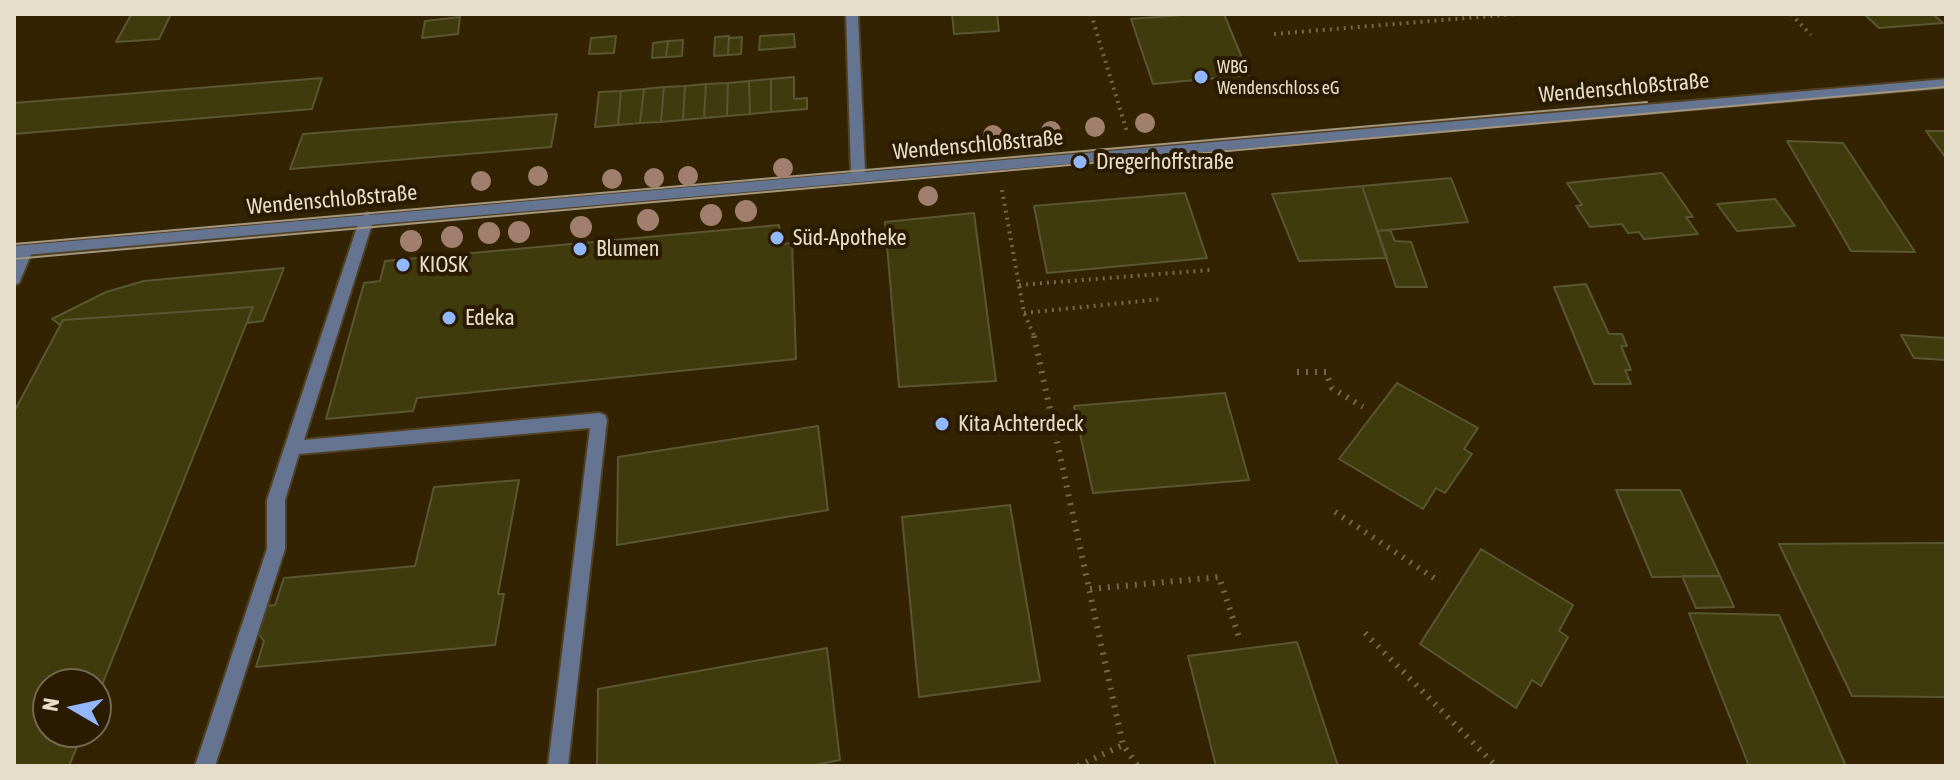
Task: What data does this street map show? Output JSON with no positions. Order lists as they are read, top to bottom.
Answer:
{
  "streets": {
    "street": ["Wendenschloßstraße"]
  },
  "places": [
    "WBG Wendenschloss eG",
    "Dregerhoffstraße",
    "Süd-Apotheke",
    "Blumen",
    "KIOSK",
    "Edeka",
    "Kita Achterdeck"
  ],
  "north": "left"
}
